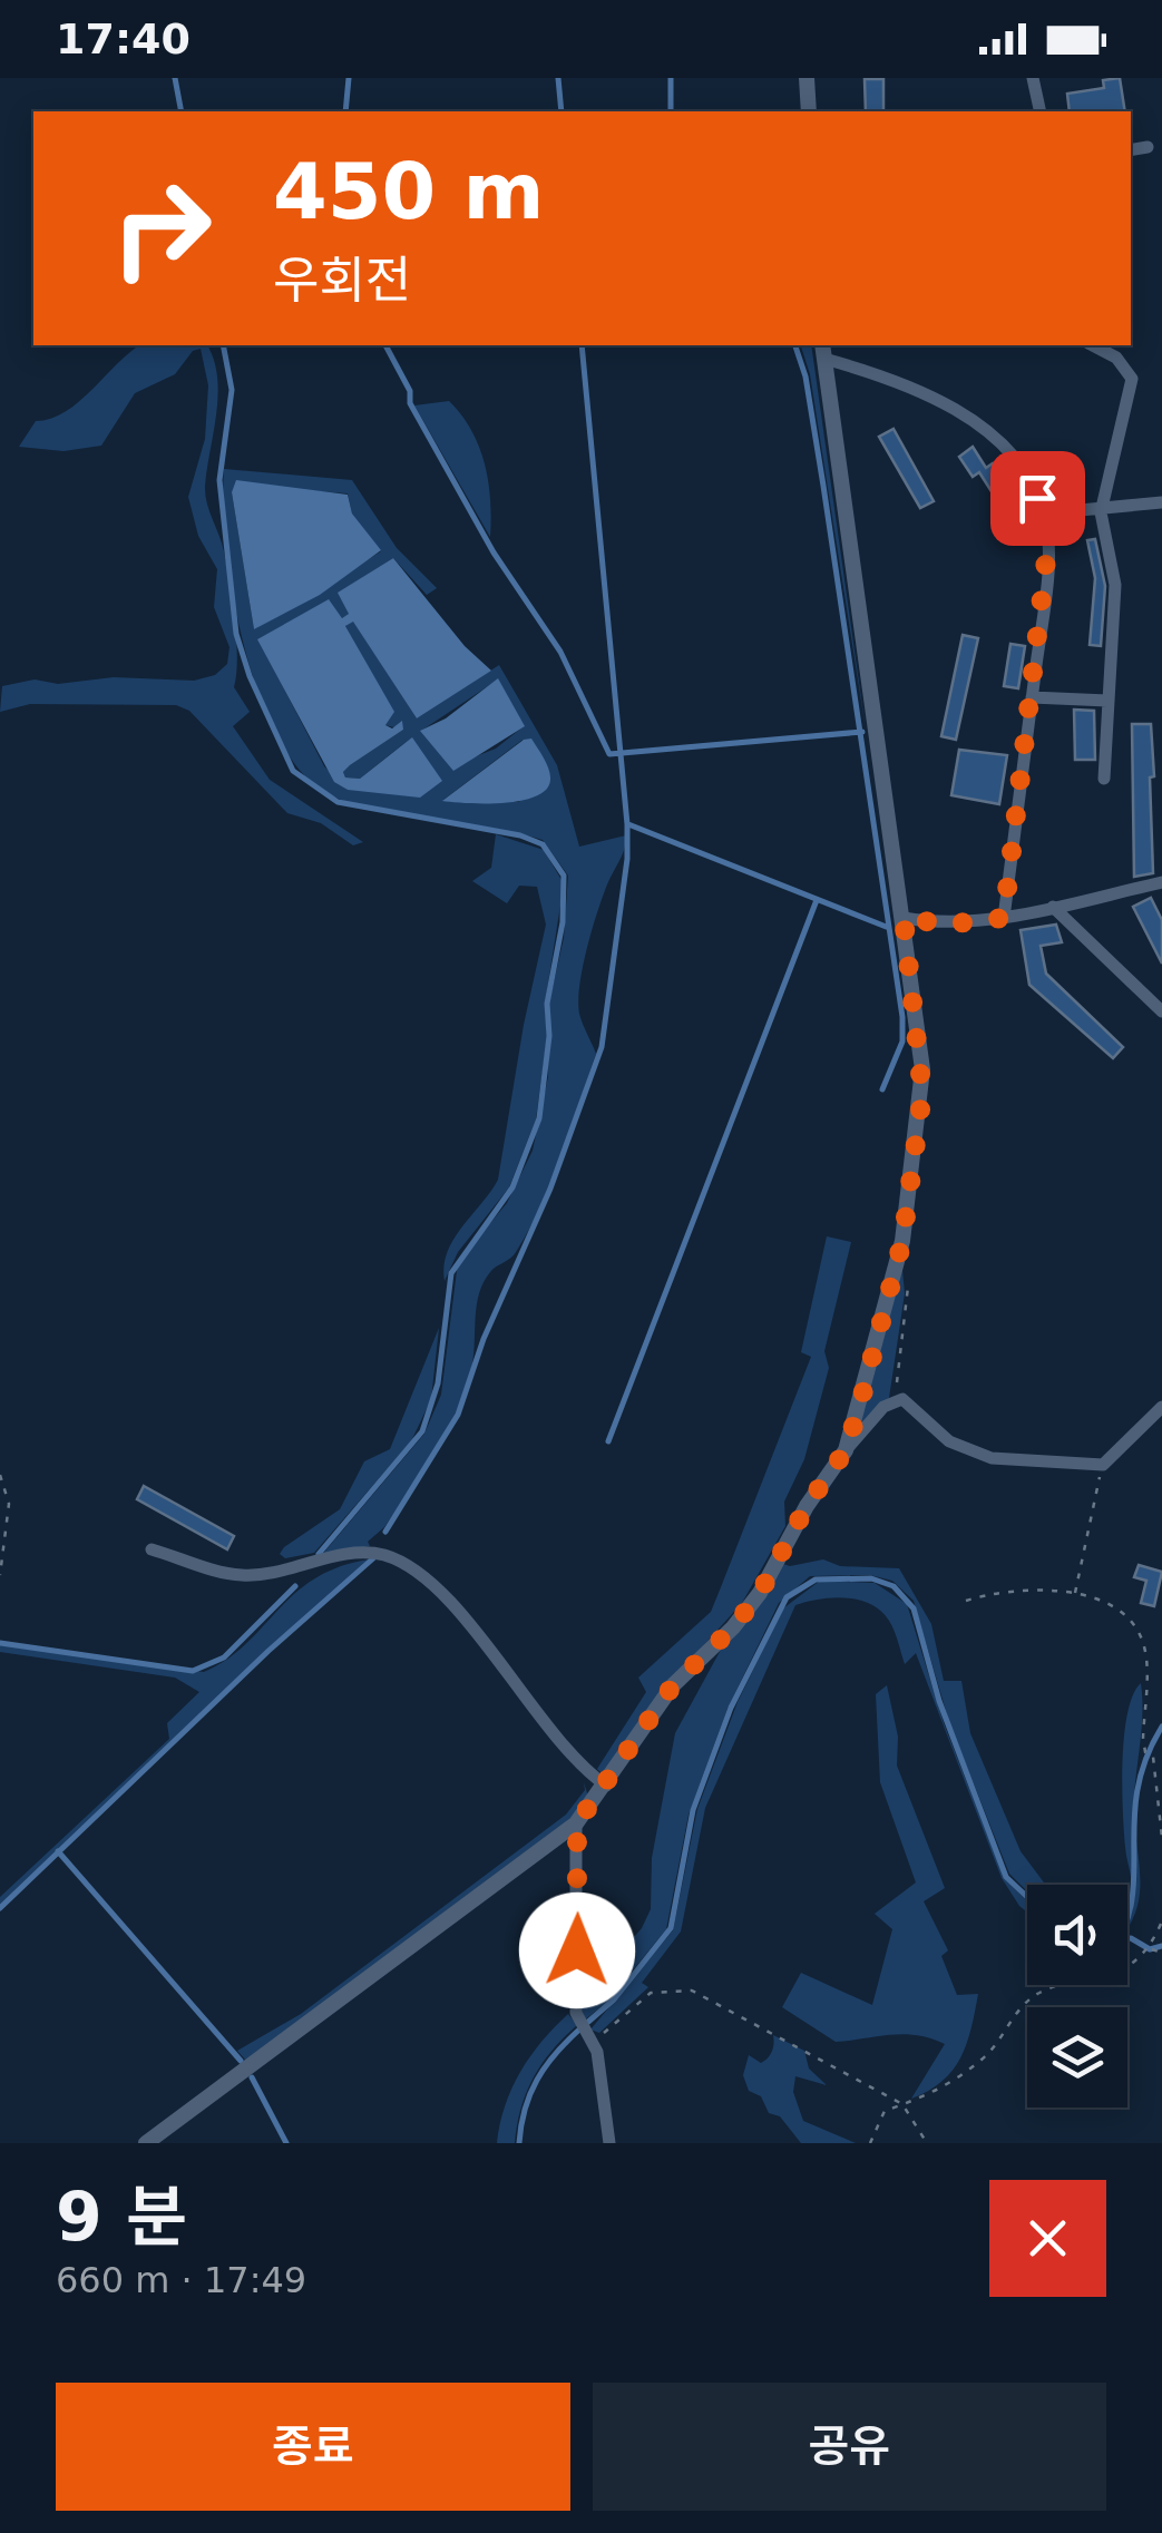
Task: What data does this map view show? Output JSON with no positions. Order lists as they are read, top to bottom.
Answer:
{
  "page": {
    "status": "17:40",
    "turn": ["450 m", "우회전"],
    "heading": ["9 분", "660 m · 17:49"],
    "buttons": ["종료", "공유"]
  }
}
